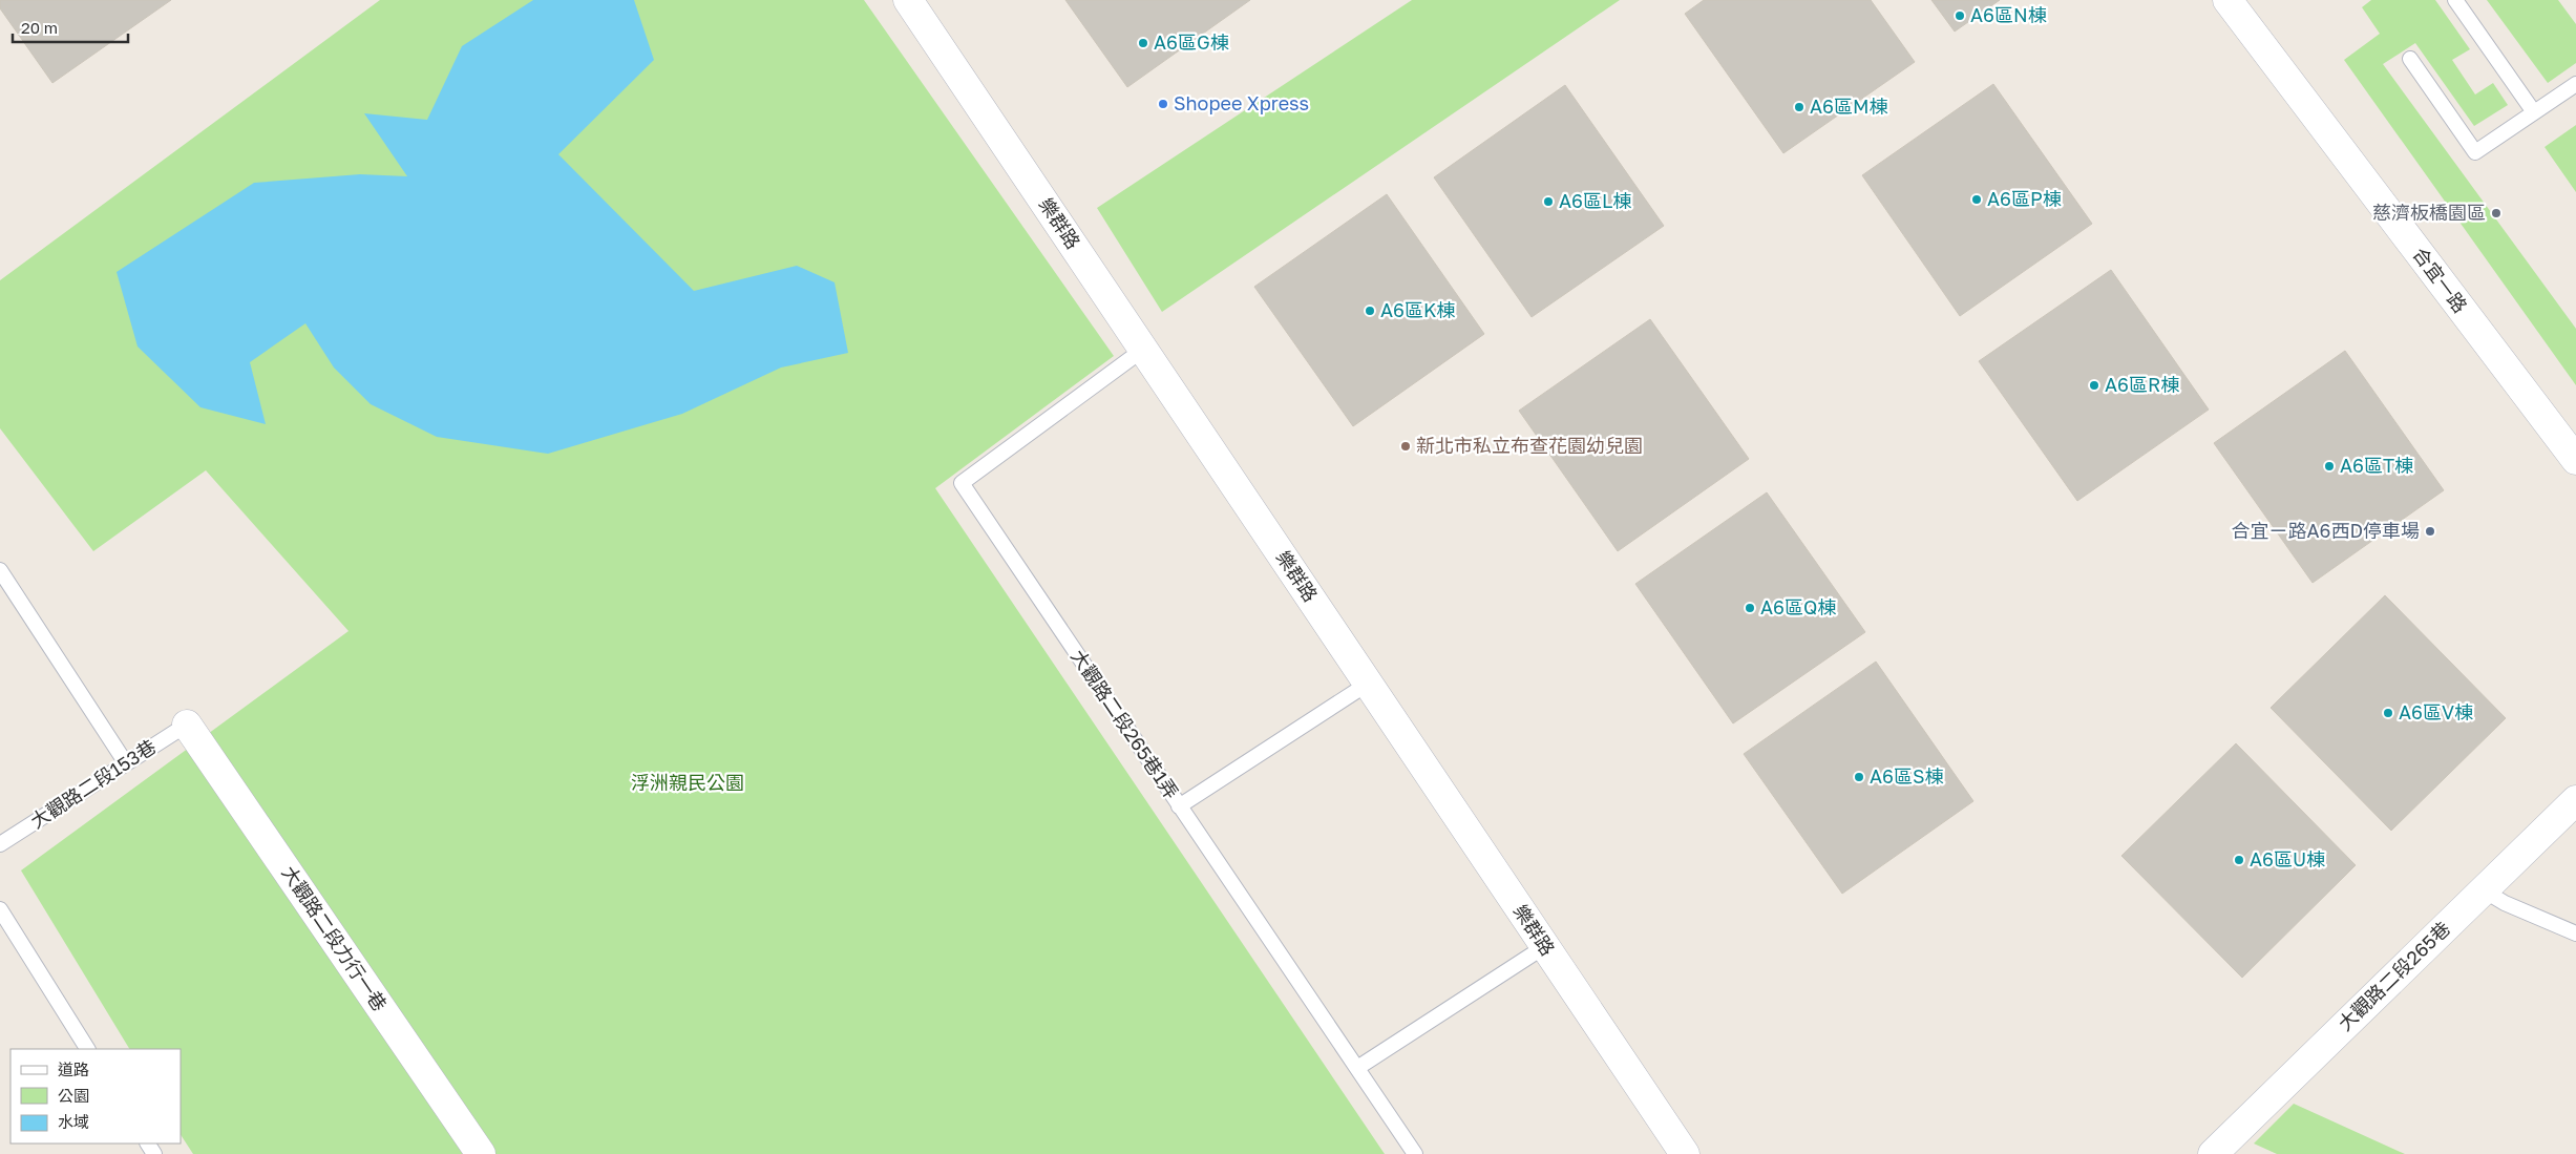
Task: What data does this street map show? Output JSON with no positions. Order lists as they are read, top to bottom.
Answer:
{
  "streets": {
    "street": [
      "樂群路",
      "合宜一路",
      "大觀路二段力行一巷",
      "大觀路二段265巷"
    ],
    "lane": ["大觀路二段265巷1弄", "大觀路二段153巷"]
  },
  "crossings": [
    ["樂群路", "大觀路二段265巷1弄"],
    ["大觀路二段153巷", "大觀路二段力行一巷"]
  ],
  "parks": ["浮洲親民公園"],
  "places": [
    "A6區N棟",
    "A6區G棟",
    "Shopee Xpress",
    "A6區M棟",
    "A6區P棟",
    "A6區L棟",
    "慈濟板橋園區",
    "A6區K棟",
    "A6區R棟",
    "新北市私立布查花園幼兒園",
    "A6區T棟",
    "合宜ㄧ路A6西D停車場",
    "A6區Q棟",
    "A6區V棟",
    "A6區S棟",
    "A6區U棟"
  ],
  "legend": ["道路", "公園", "水域"],
  "scale_bar": "20 m"
}
